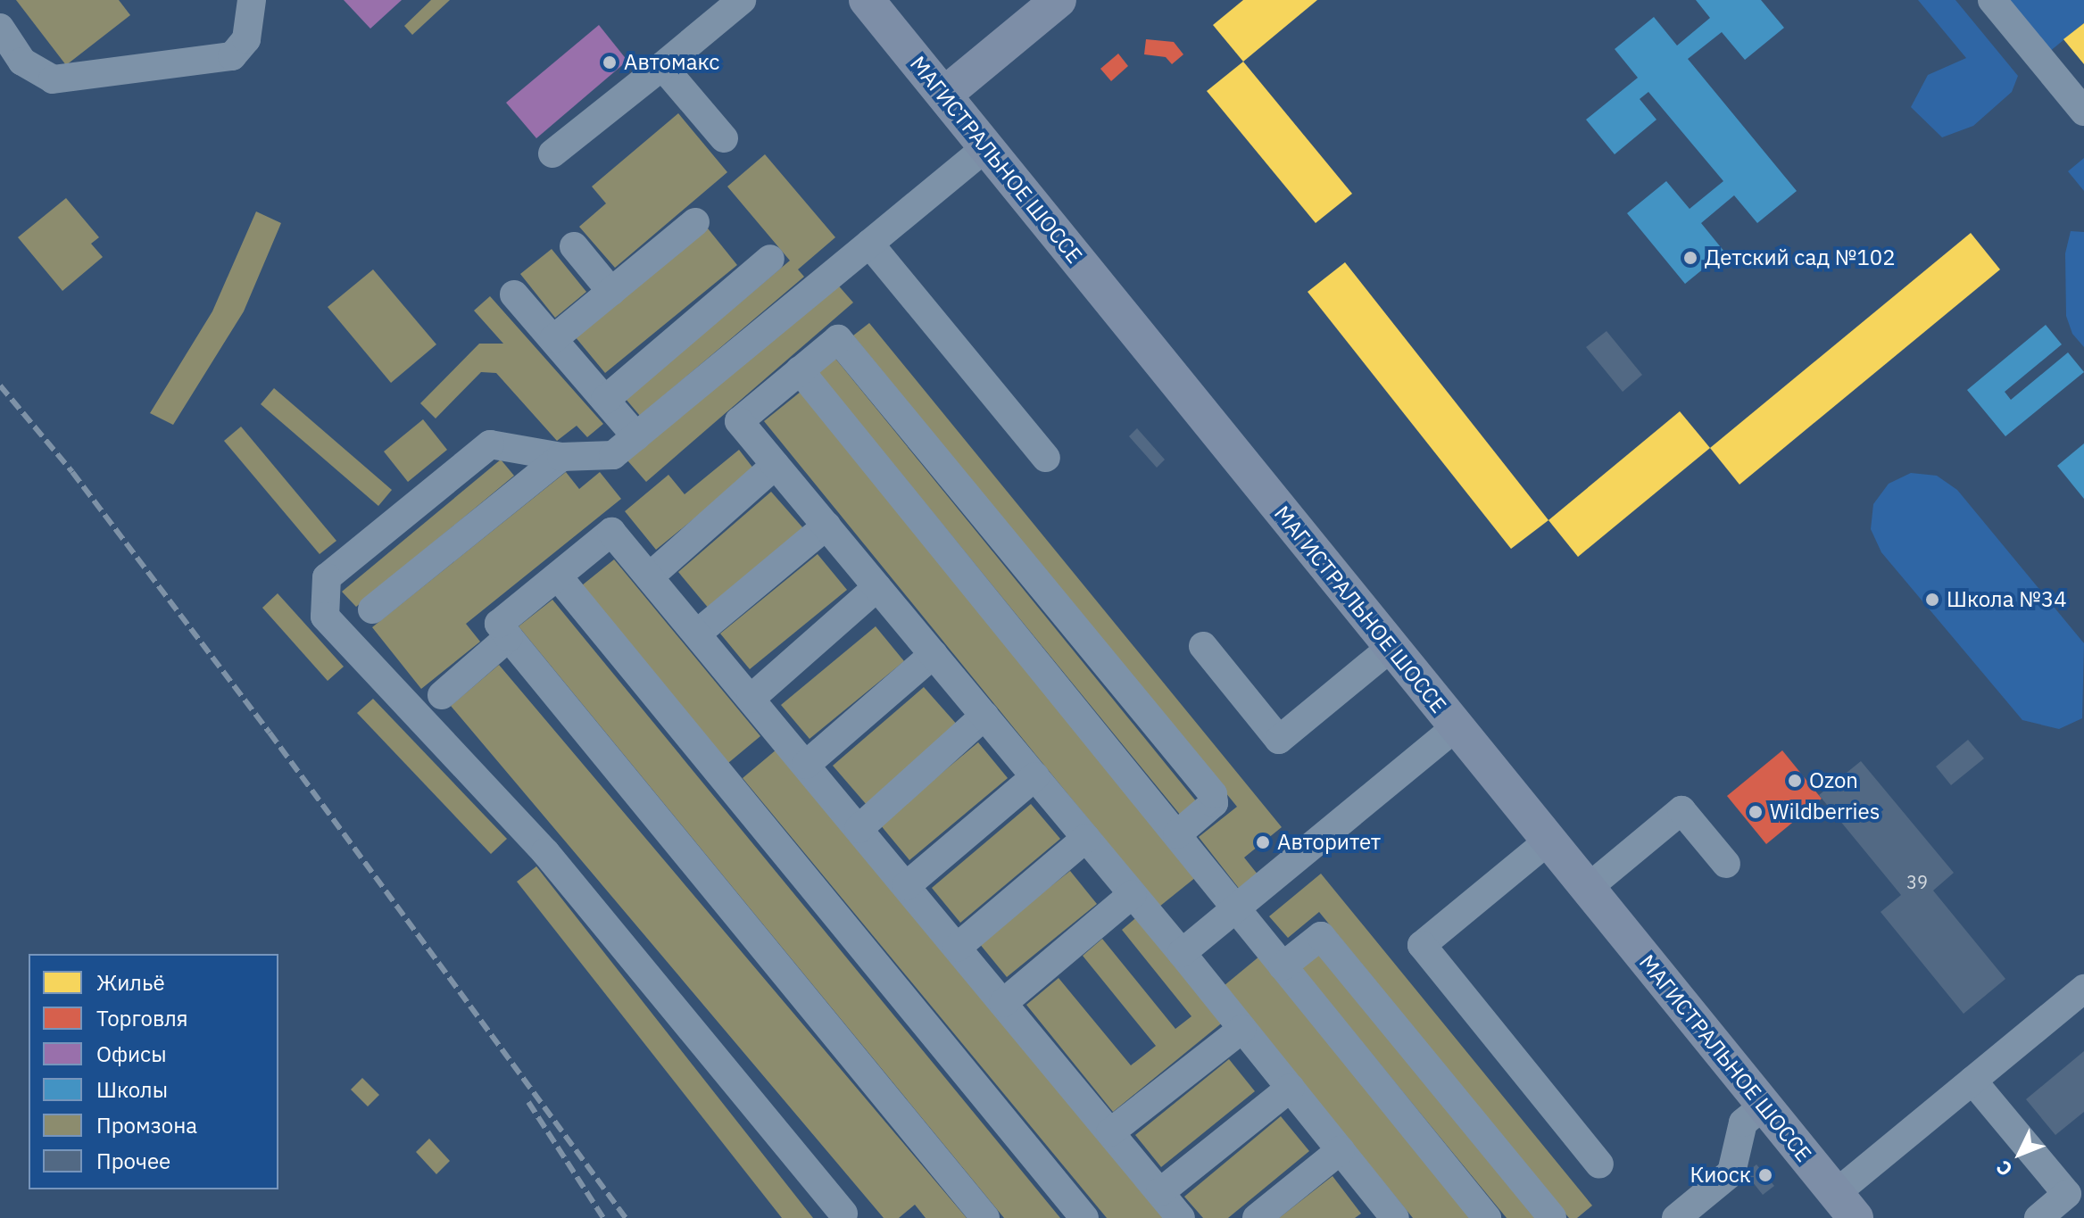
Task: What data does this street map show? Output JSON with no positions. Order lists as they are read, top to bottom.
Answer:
{
  "streets": {
    "main road": ["МАГИСТРАЛЬНОЕ ШОССЕ"]
  },
  "places": [
    "Автомакс",
    "Детский сад №102",
    "Школа №34",
    "Ozon",
    "Wildberries",
    "Авторитет",
    "Киоск"
  ],
  "house_numbers": ["39"],
  "legend": [
    "Жильё",
    "Торговля",
    "Офисы",
    "Школы",
    "Промзона",
    "Прочее"
  ],
  "north": "bottom left"
}
